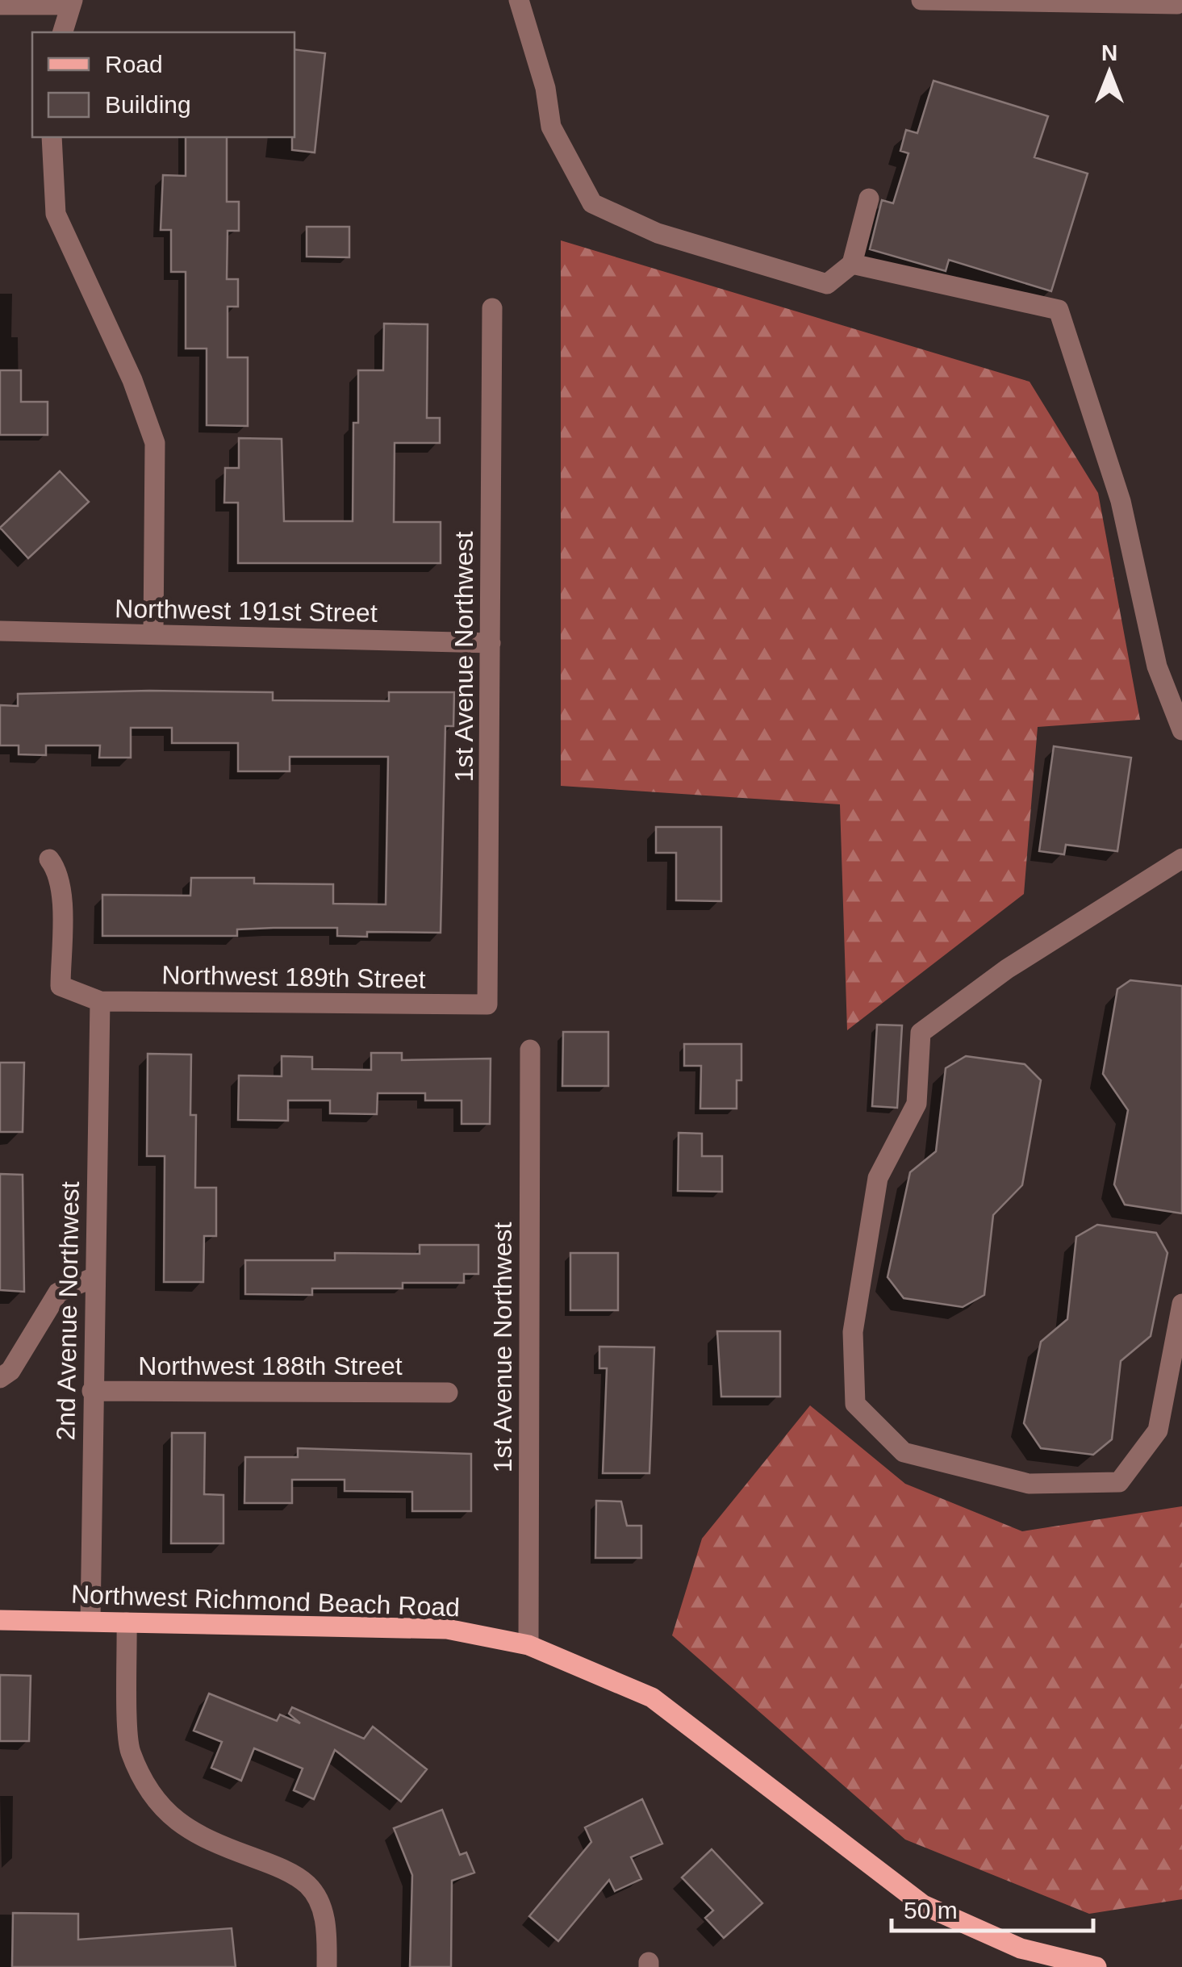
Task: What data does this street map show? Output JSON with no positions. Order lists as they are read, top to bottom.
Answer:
{
  "streets": {
    "main road": ["Northwest Richmond Beach Road"],
    "street": [
      "Northwest 191st Street",
      "1st Avenue Northwest",
      "Northwest 189th Street",
      "2nd Avenue Northwest",
      "Northwest 188th Street"
    ]
  },
  "crossings": [
    ["Northwest 191st Street", "1st Avenue Northwest"],
    ["1st Avenue Northwest", "Northwest 189th Street"],
    ["1st Avenue Northwest", "Northwest Richmond Beach Road"],
    ["Northwest 189th Street", "2nd Avenue Northwest"],
    ["2nd Avenue Northwest", "Northwest 188th Street"],
    ["2nd Avenue Northwest", "Northwest Richmond Beach Road"]
  ],
  "legend": ["Road", "Building"],
  "scale_bar": "50 m",
  "north": "top"
}
